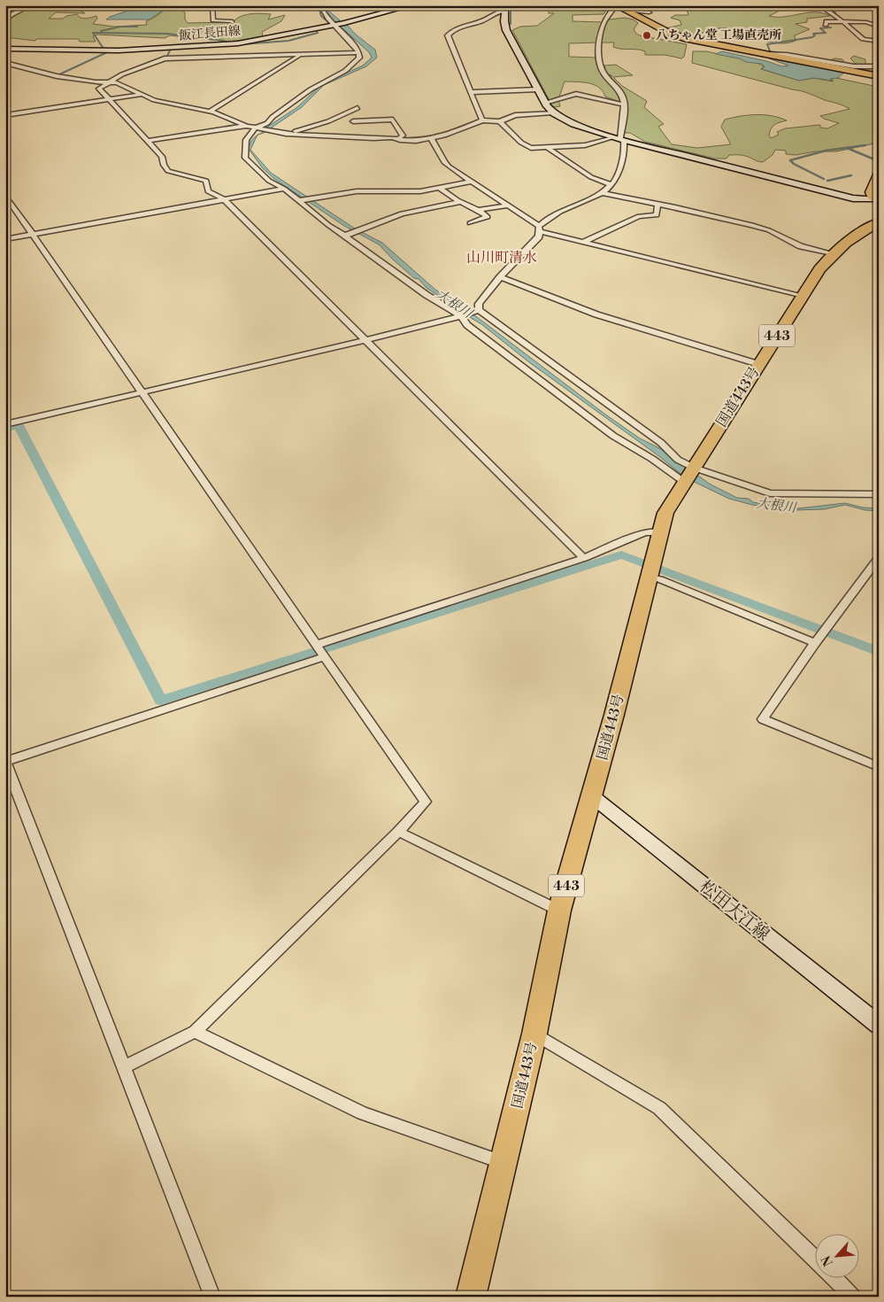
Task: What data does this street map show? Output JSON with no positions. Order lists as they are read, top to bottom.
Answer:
{
  "streets": {
    "highway": ["443", "国道443号"],
    "main road": ["松田大江線"],
    "street": ["飯江長田線"]
  },
  "crossings": [
    ["国道443号", "松田大江線"]
  ],
  "districts": ["山川町清水"],
  "water": ["大根川"],
  "places": ["八ちゃん堂 工場直売所"],
  "north": "bottom left"
}
